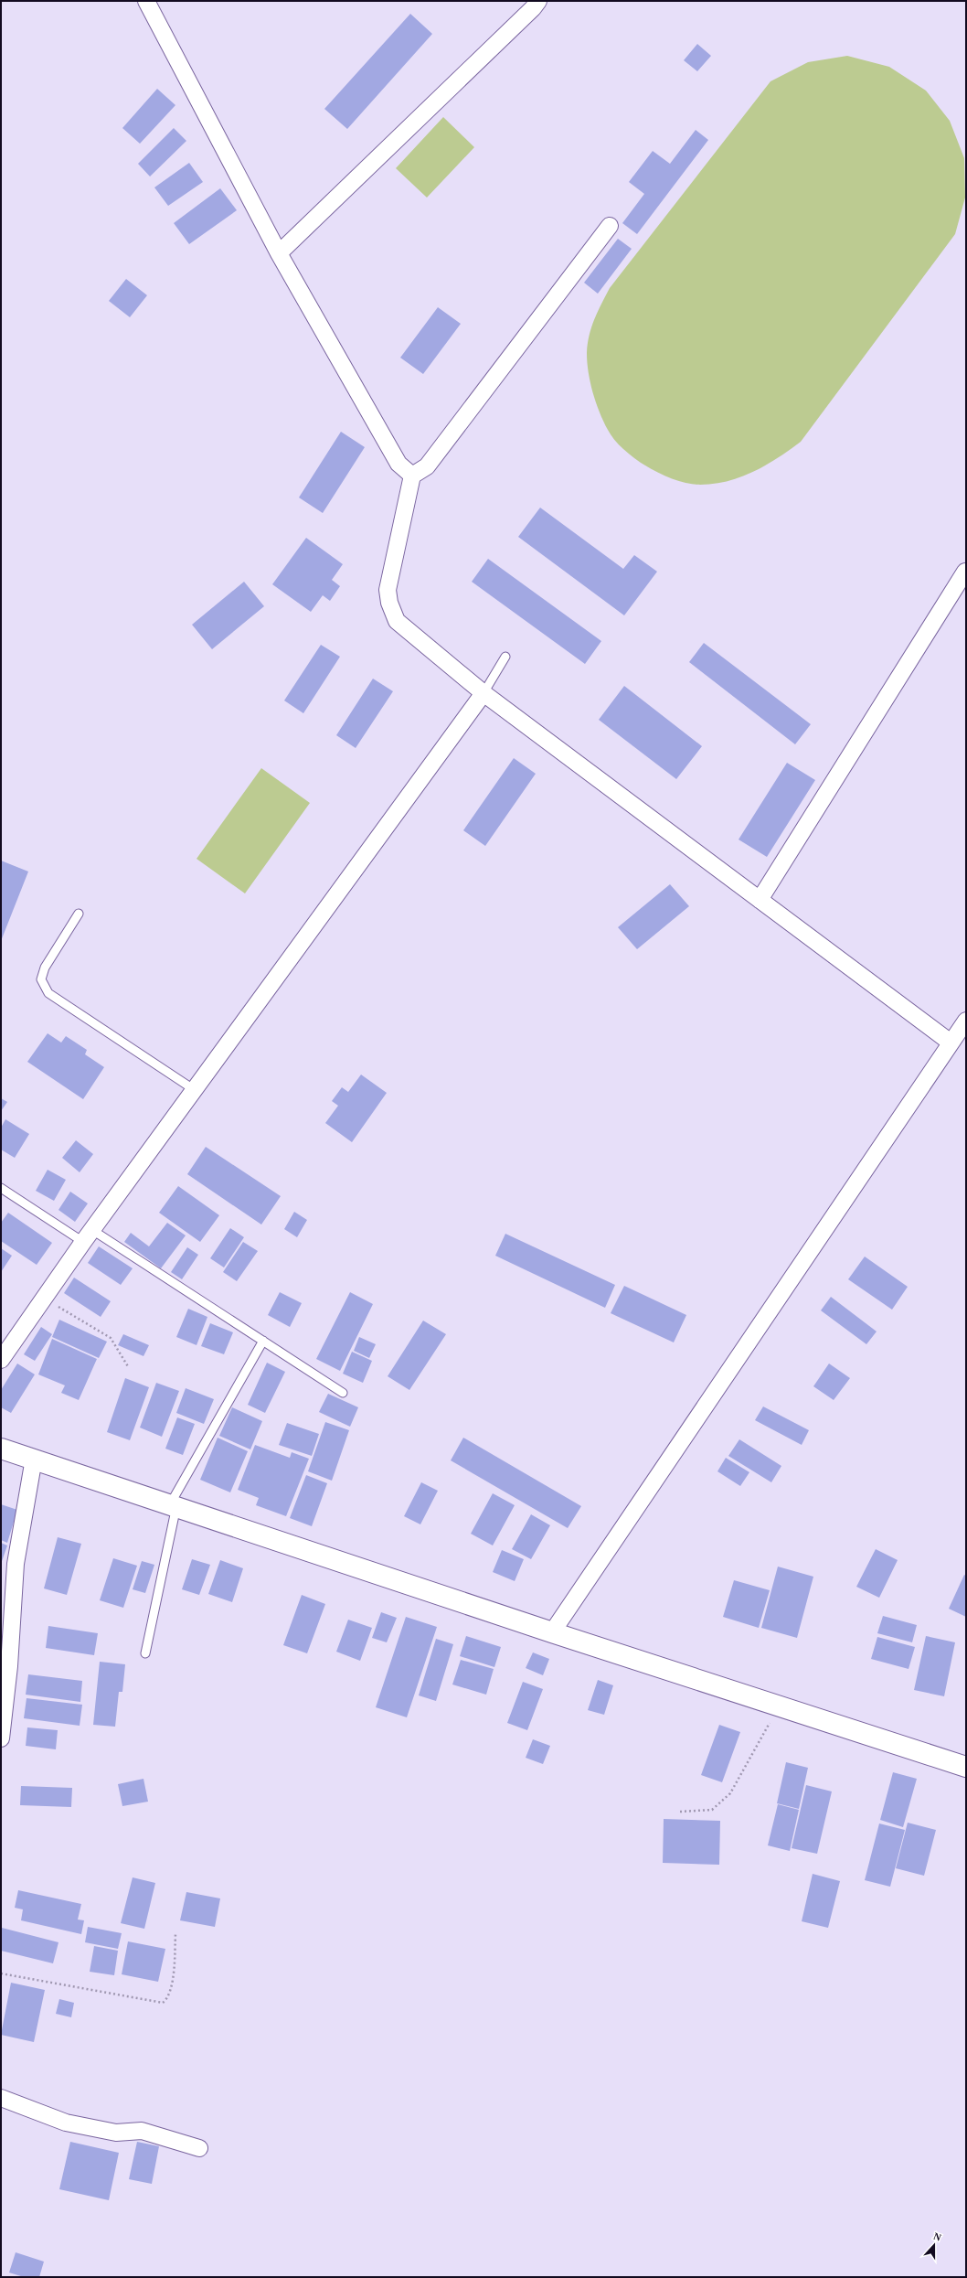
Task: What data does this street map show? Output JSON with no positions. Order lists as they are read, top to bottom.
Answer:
{
  "north": "top"
}
